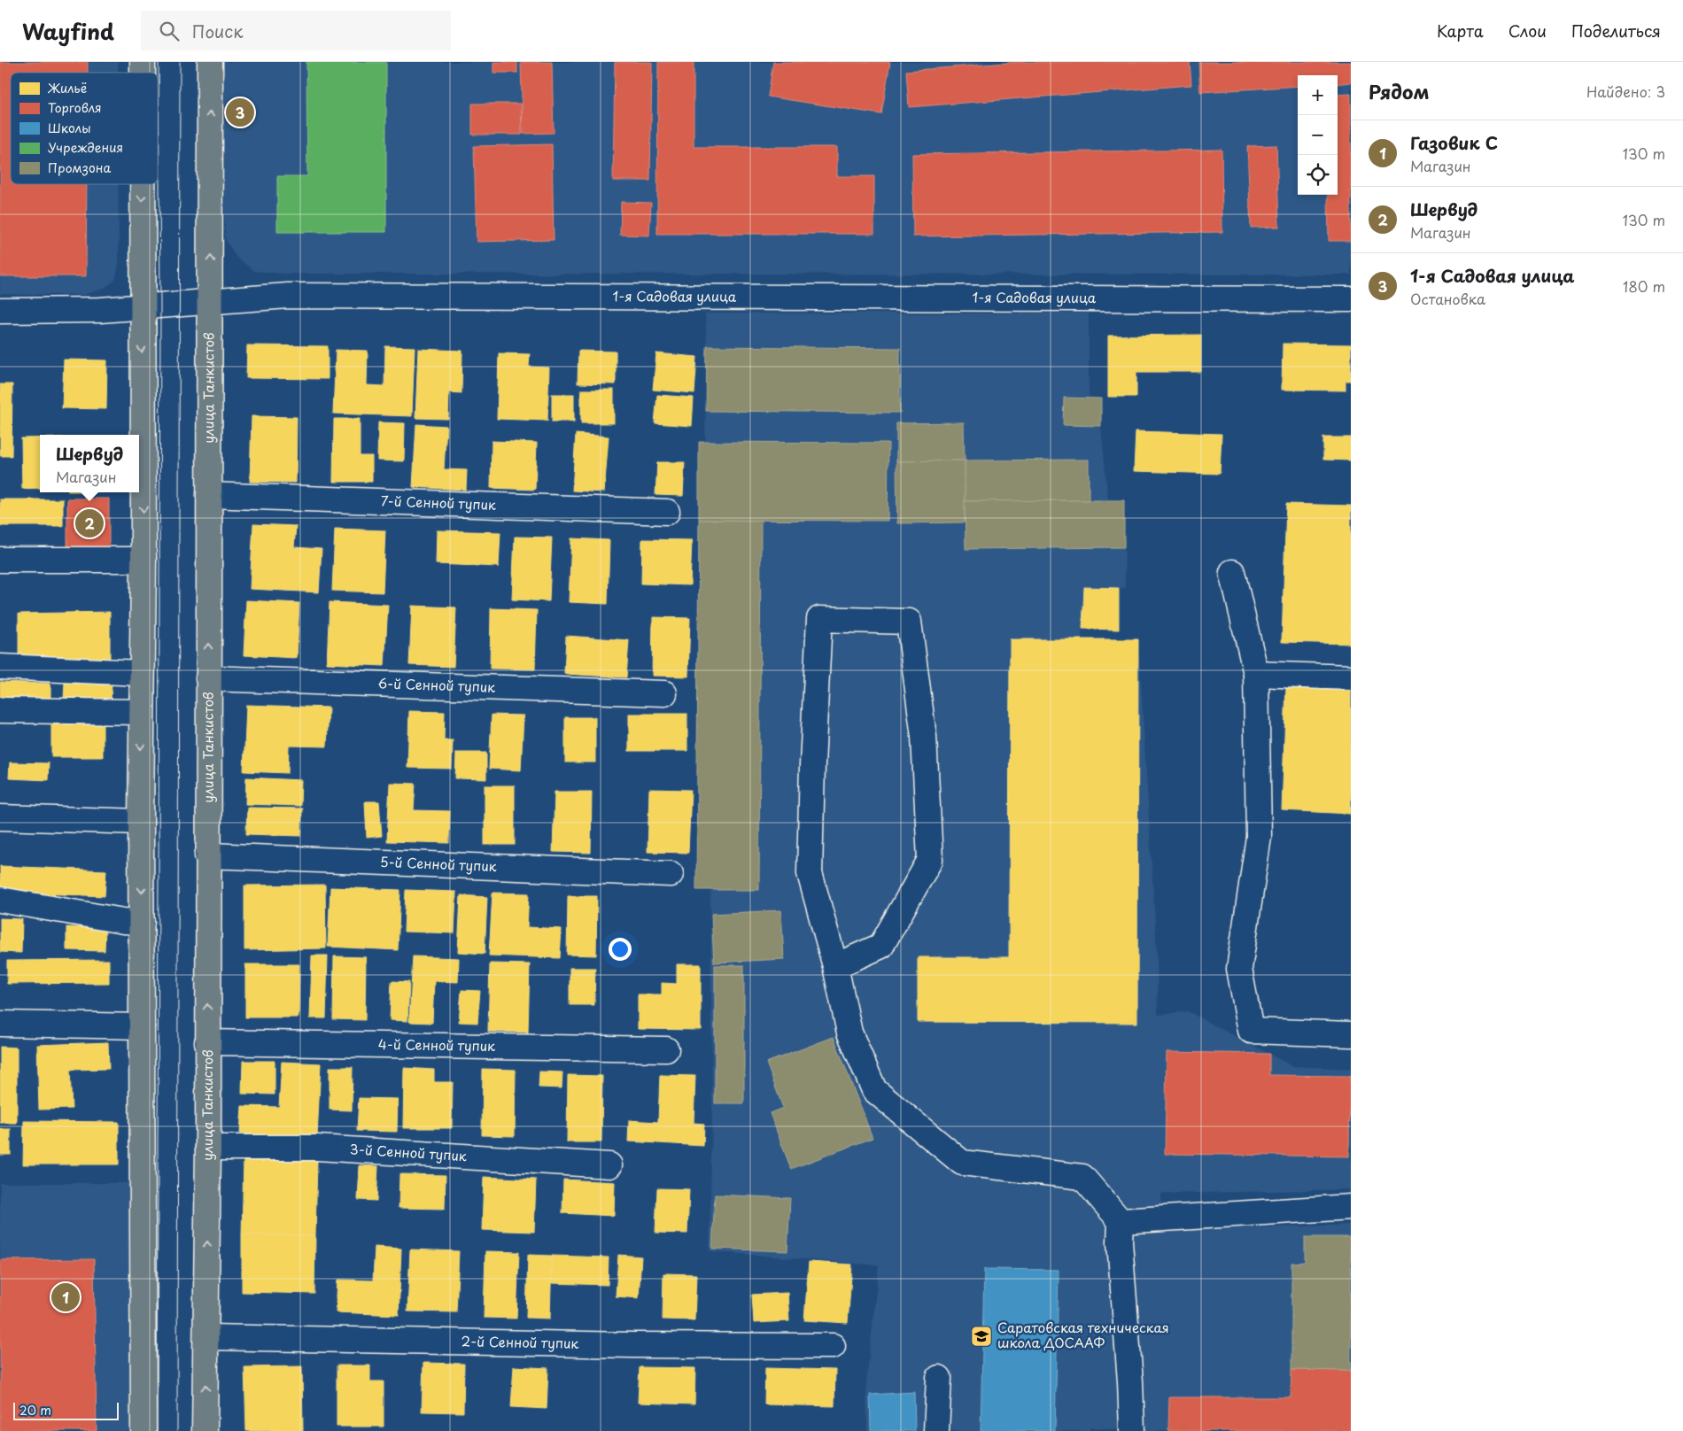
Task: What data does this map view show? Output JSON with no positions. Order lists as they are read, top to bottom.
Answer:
{
  "streets": {
    "main road": ["улица Танкистов"],
    "street": [
      "1-я Садовая улица",
      "7-й Сенной тупик",
      "6-й Сенной тупик",
      "5-й Сенной тупик",
      "4-й Сенной тупик",
      "3-й Сенной тупик",
      "2-й Сенной тупик"
    ]
  },
  "crossings": [
    ["1-я Садовая улица", "улица Танкистов"],
    ["улица Танкистов", "7-й Сенной тупик"],
    ["улица Танкистов", "6-й Сенной тупик"],
    ["улица Танкистов", "5-й Сенной тупик"],
    ["улица Танкистов", "4-й Сенной тупик"],
    ["улица Танкистов", "3-й Сенной тупик"],
    ["улица Танкистов", "2-й Сенной тупик"]
  ],
  "places": {
    "school or university": ["Саратовская техническая школа ДОСААФ"]
  },
  "legend": [
    "Жильё",
    "Торговля",
    "Школы",
    "Учреждения",
    "Промзона"
  ],
  "scale_bar": "20 m",
  "page": {
    "header": "Wayfind",
    "search": "Поиск",
    "nav": ["Карта", "Слои", "Поделиться"],
    "heading": ["Рядом", "Найдено: 3"],
    "map_buttons": ["+", "−"],
    "pins": ["3", "2", "1"],
    "list": [
      {
        "mark": "1",
        "name": "Газовик С",
        "note": "Магазин",
        "value": "130 m"
      },
      {
        "mark": "2",
        "name": "Шервуд",
        "note": "Магазин",
        "value": "130 m"
      },
      {
        "mark": "3",
        "name": "1-я Садовая улица",
        "note": "Остановка",
        "value": "180 m"
      }
    ],
    "popup": ["Шервуд", "Магазин"],
    "scale": "20 m"
  }
}
